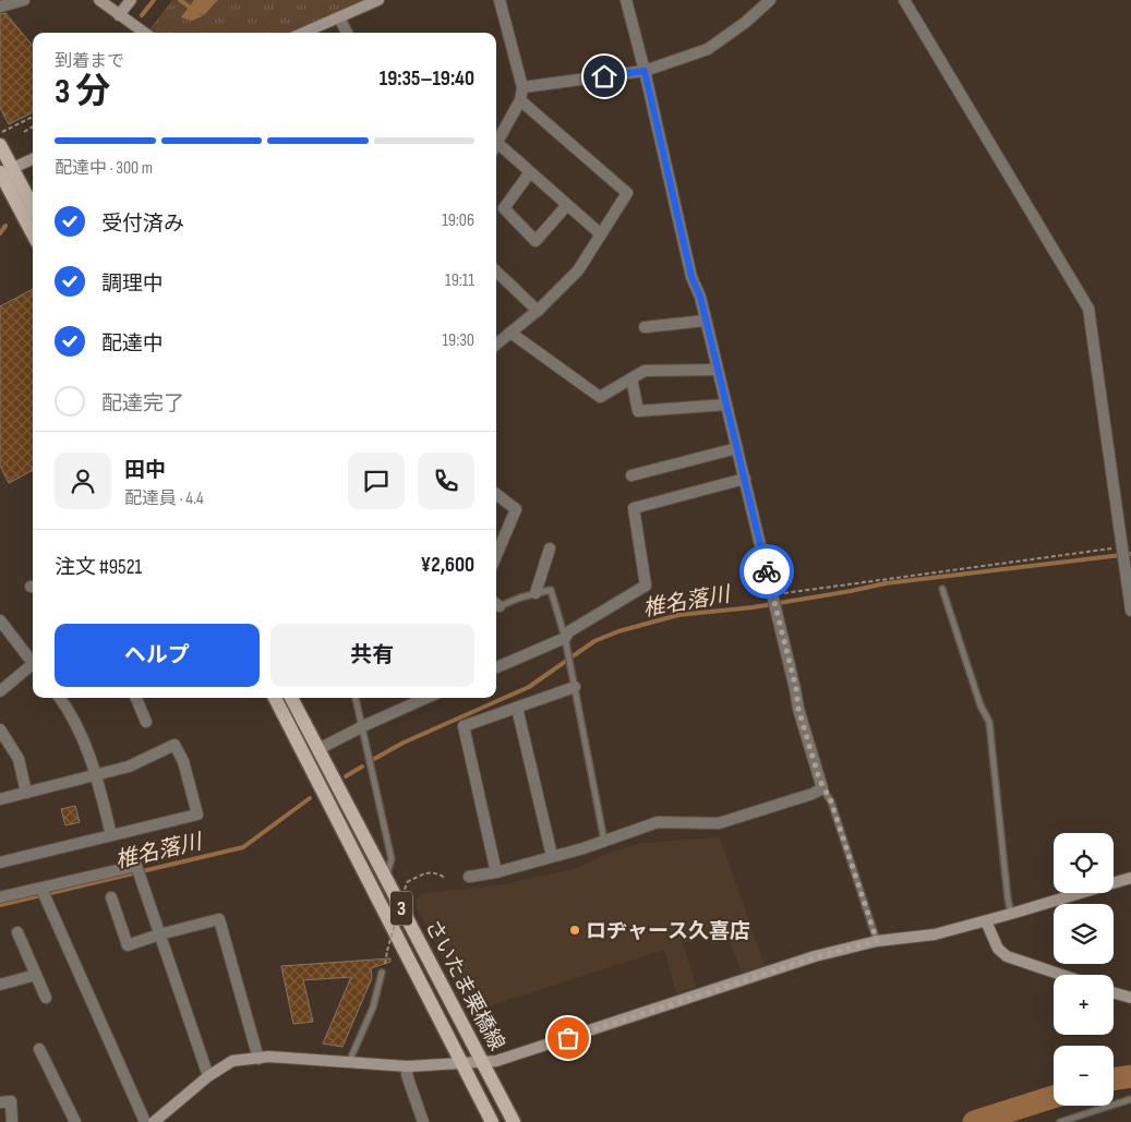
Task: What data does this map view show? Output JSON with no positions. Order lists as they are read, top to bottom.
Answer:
{
  "streets": {
    "main road": ["3", "さいたま栗橋線"]
  },
  "water": ["椎名落川"],
  "places": ["ロヂャース久喜店"],
  "page": {
    "heading": ["3 分", "到着まで", "19:35–19:40"],
    "panel": [
      "田中",
      "配達員 · 4.4",
      "注文 #9521",
      "¥2,600"
    ],
    "bar": "配達中 · 300 m",
    "list": [
      ["受付済み", "19:06"],
      ["調理中", "19:11"],
      ["配達中", "19:30"],
      "配達完了"
    ],
    "buttons": ["ヘルプ", "共有"],
    "map_buttons": ["+", "−"]
  }
}
